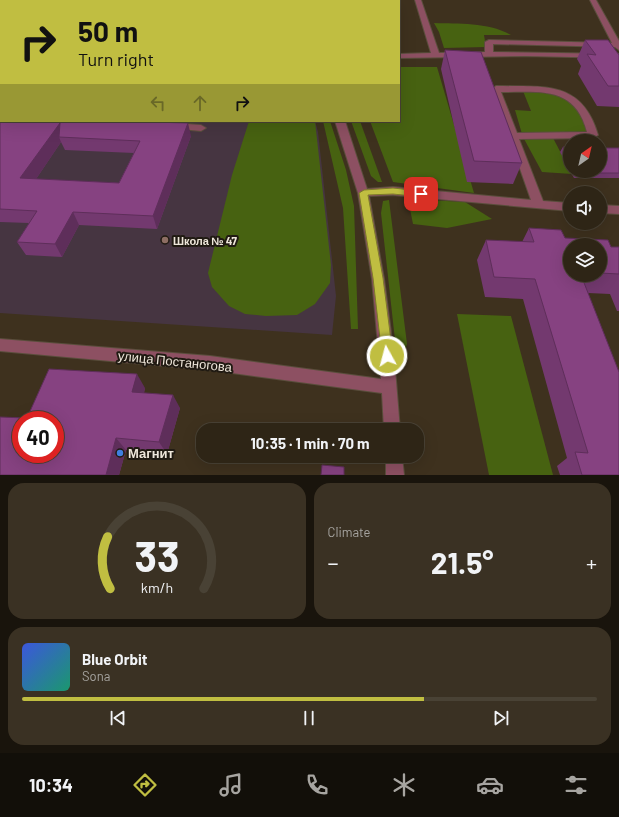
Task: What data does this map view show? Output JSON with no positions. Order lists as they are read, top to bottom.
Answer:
{
  "streets": {
    "street": ["улица Постаногова"]
  },
  "places": ["Школа № 47", "Магнит"],
  "north": "top right",
  "page": {
    "turn": ["50 m", "Turn right"],
    "limit": "40",
    "trip": "10:35 · 1 min · 70 m",
    "tile": "Climate",
    "heat": ["−", "21.5°", "+"],
    "song": ["Blue Orbit", "Sona"],
    "tabs": "10:34",
    "gauge": ["33", "km/h"]
  }
}
